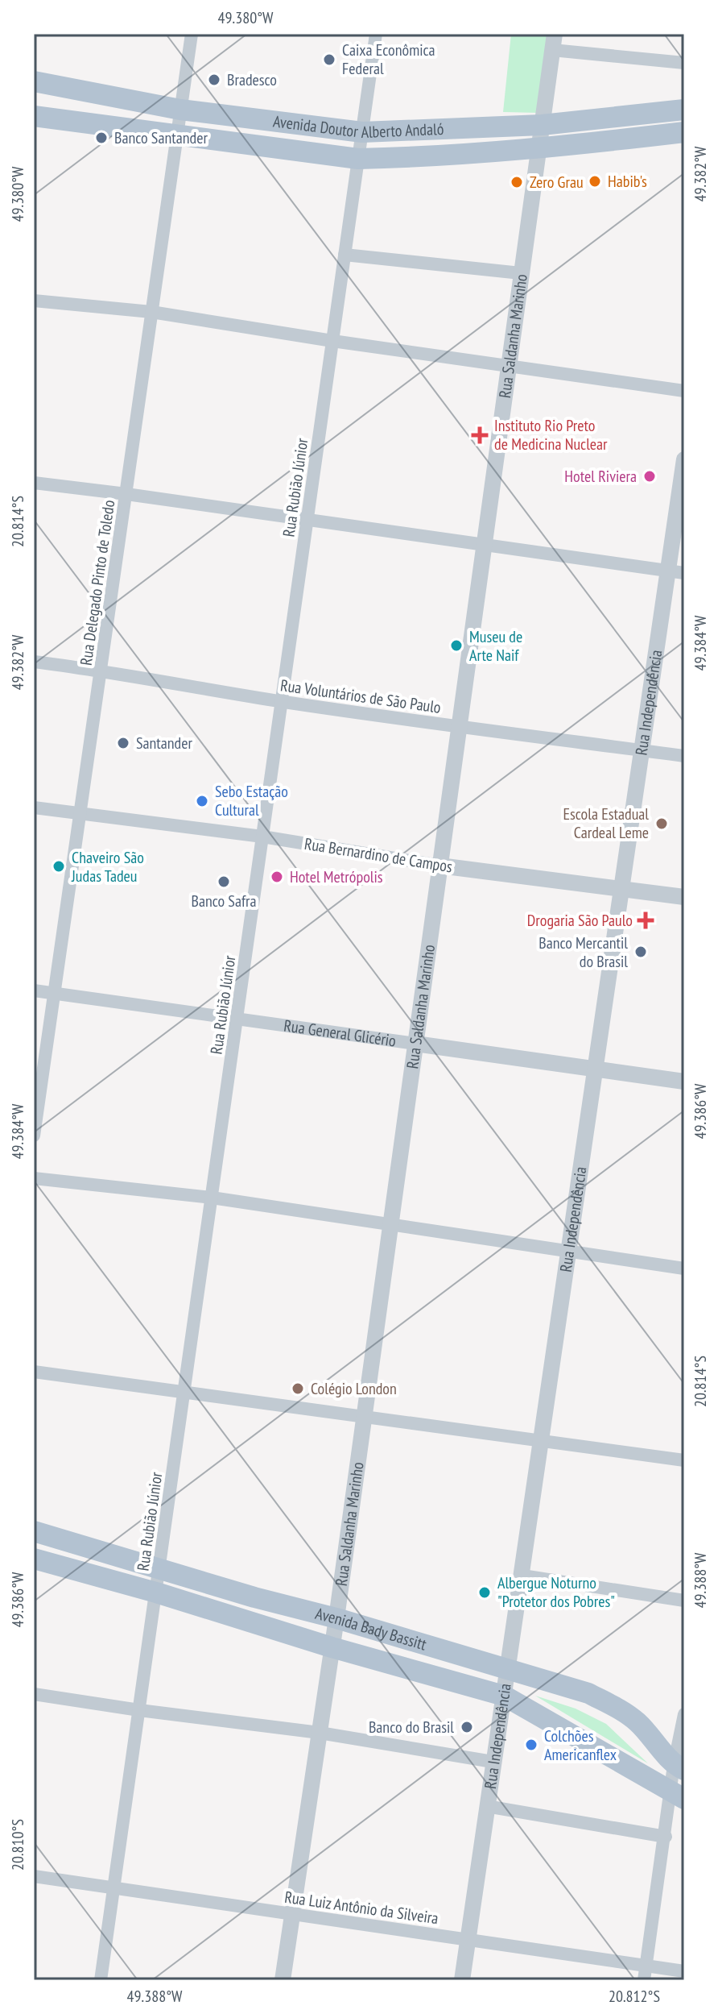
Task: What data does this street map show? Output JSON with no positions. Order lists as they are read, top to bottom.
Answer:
{
  "streets": {
    "main road": ["Avenida Doutor Alberto Andaló", "Avenida Bady Bassitt"],
    "street": [
      "Rua Saldanha Marinho",
      "Rua Rubião Júnior",
      "Rua Delegado Pinto de Toledo",
      "Rua Voluntários de São Paulo",
      "Rua Independência",
      "Rua Bernardino de Campos",
      "Rua General Glicério",
      "Rua Luiz Antônio da Silveira"
    ]
  },
  "crossings": [
    ["Avenida Doutor Alberto Andaló", "Rua Saldanha Marinho"],
    ["Avenida Doutor Alberto Andaló", "Rua Rubião Júnior"],
    ["Avenida Doutor Alberto Andaló", "Rua Delegado Pinto de Toledo"],
    ["Rua Saldanha Marinho", "Rua Voluntários de São Paulo"],
    ["Rua Saldanha Marinho", "Rua Bernardino de Campos"],
    ["Rua Saldanha Marinho", "Rua General Glicério"],
    ["Rua Saldanha Marinho", "Avenida Bady Bassitt"],
    ["Rua Saldanha Marinho", "Rua Luiz Antônio da Silveira"],
    ["Rua Rubião Júnior", "Rua Voluntários de São Paulo"],
    ["Rua Rubião Júnior", "Rua Bernardino de Campos"],
    ["Rua Rubião Júnior", "Rua General Glicério"],
    ["Rua Rubião Júnior", "Avenida Bady Bassitt"],
    ["Rua Rubião Júnior", "Rua Luiz Antônio da Silveira"],
    ["Rua Delegado Pinto de Toledo", "Rua Voluntários de São Paulo"],
    ["Rua Delegado Pinto de Toledo", "Rua Bernardino de Campos"],
    ["Rua Delegado Pinto de Toledo", "Rua General Glicério"],
    ["Rua Voluntários de São Paulo", "Rua Independência"],
    ["Rua Independência", "Rua Bernardino de Campos"],
    ["Rua Independência", "Rua General Glicério"],
    ["Rua Independência", "Avenida Bady Bassitt"],
    ["Rua Independência", "Rua Luiz Antônio da Silveira"]
  ],
  "places": {
    "other": [
      "Caixa Econômica Federal",
      "Bradesco",
      "Banco Santander",
      "Habib's",
      "Zero Grau",
      "Hotel Riviera",
      "Museu de Arte Naif",
      "Santander",
      "Sebo Estação Cultural",
      "Escola Estadual Cardeal Leme",
      "Chaveiro São Judas Tadeu",
      "Hotel Metrópolis",
      "Banco Safra",
      "Banco Mercantil do Brasil",
      "Colégio London",
      "Albergue Noturno \"Protetor dos Pobres\"",
      "Banco do Brasil",
      "Colchões Americanflex"
    ],
    "health": ["Instituto Rio Preto de Medicina Nuclear", "Drogaria São Paulo"]
  },
  "coordinates": [
    "49.380°W",
    "49.382°W",
    "20.814°S",
    "49.384°W",
    "49.386°W",
    "49.388°W",
    "20.810°S",
    "20.812°S"
  ]
}
